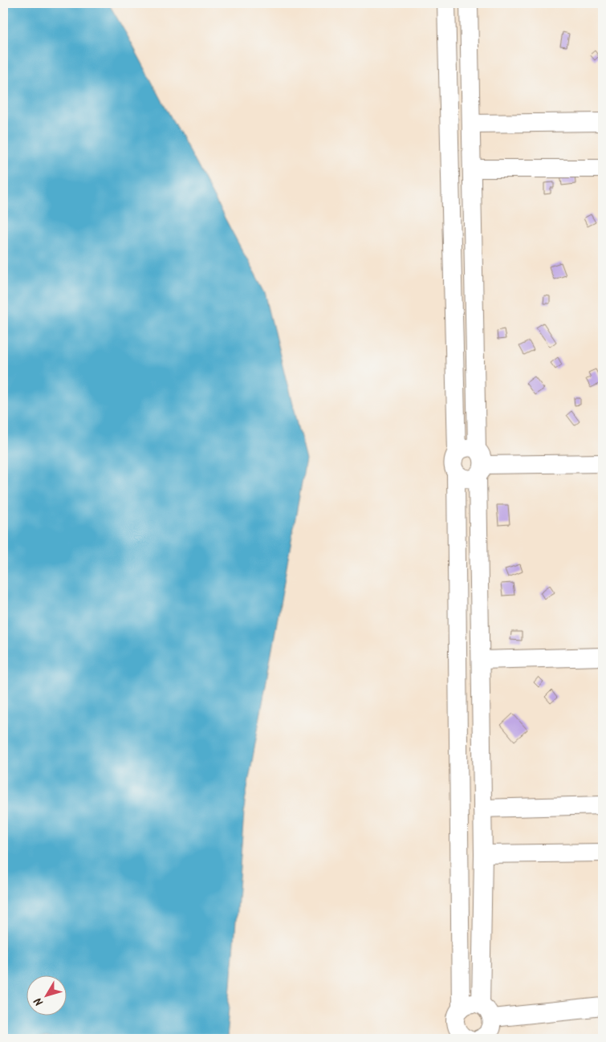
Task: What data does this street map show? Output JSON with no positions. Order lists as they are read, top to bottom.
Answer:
{
  "north": "bottom left"
}
